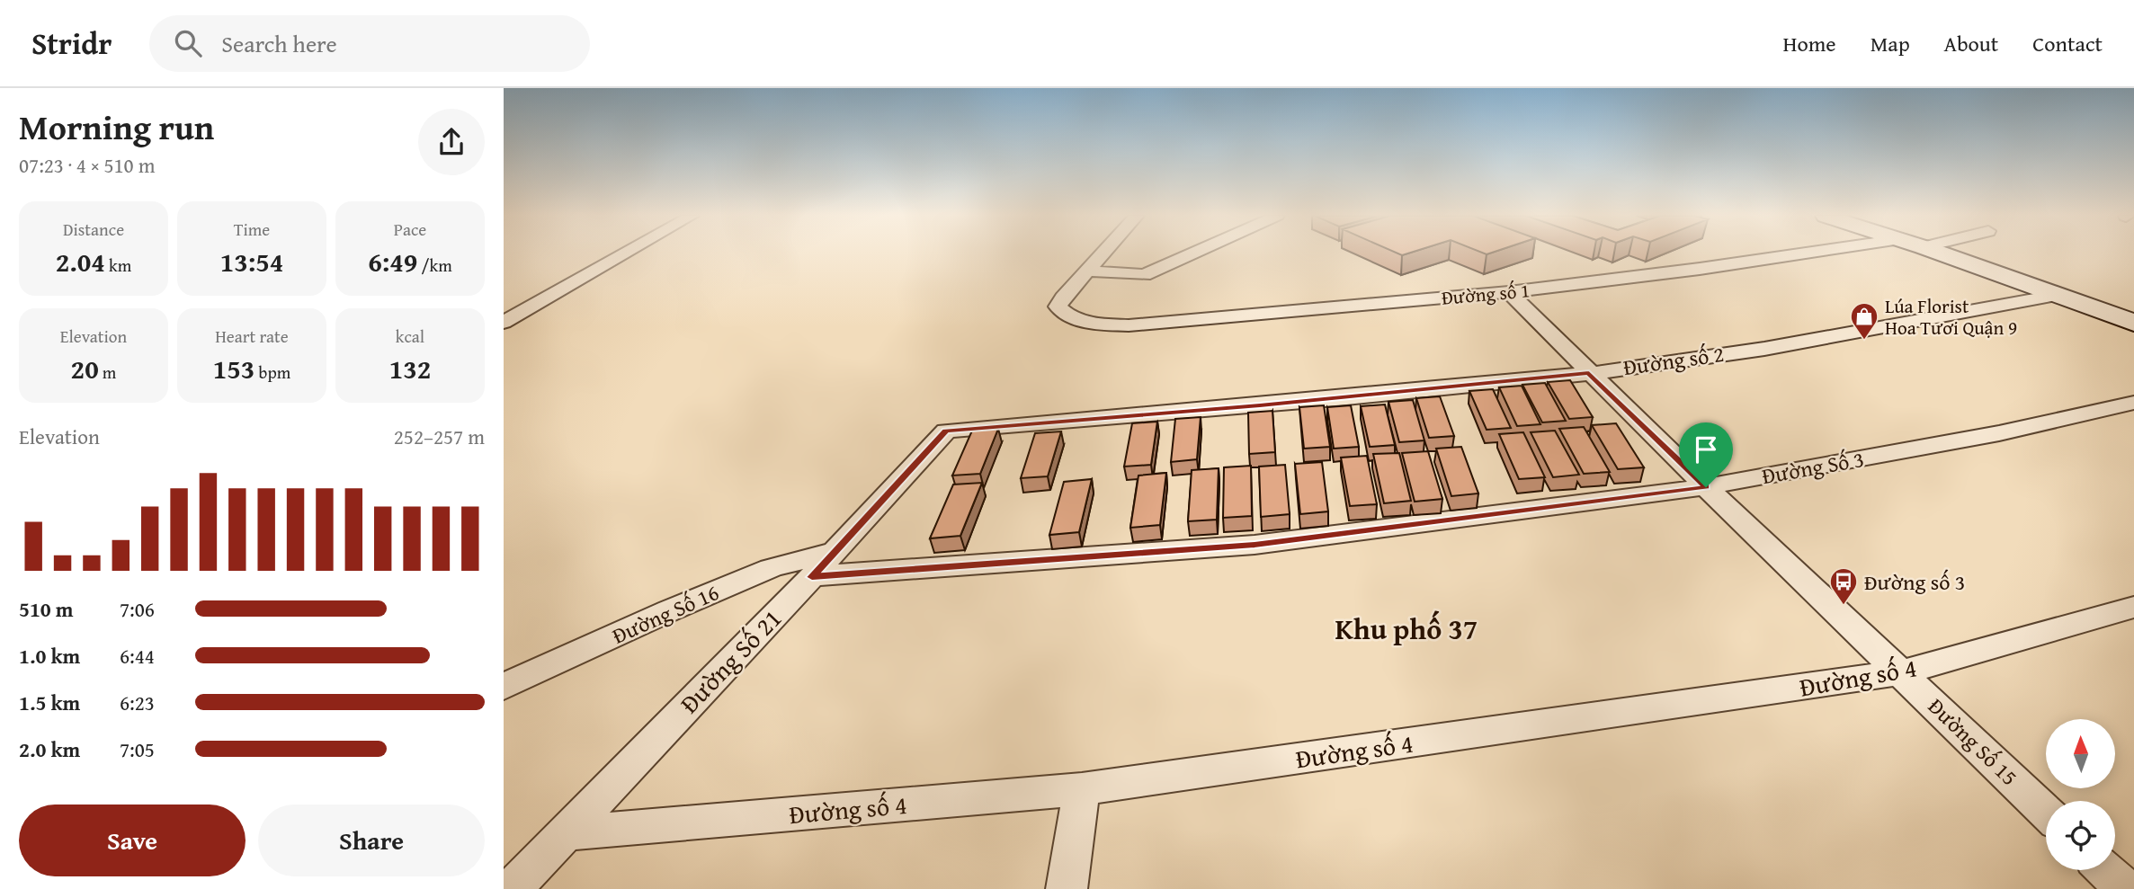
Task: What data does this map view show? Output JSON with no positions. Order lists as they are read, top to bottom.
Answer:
{
  "streets": {
    "street": [
      "Đường số 1",
      "Đường số 2",
      "Đường Số 3",
      "Đường Số 16",
      "Đường Số 21",
      "Đường số 4",
      "Đường Số 15"
    ]
  },
  "crossings": [
    ["Đường số 1", "Đường Số 15"],
    ["Đường số 2", "Đường Số 21"],
    ["Đường số 2", "Đường Số 15"],
    ["Đường Số 3", "Đường Số 21"],
    ["Đường Số 3", "Đường Số 15"],
    ["Đường Số 16", "Đường Số 21"],
    ["Đường Số 21", "Đường số 4"],
    ["Đường số 4", "Đường Số 15"]
  ],
  "districts": ["Khu phố 37"],
  "places": {
    "shop": ["Lúa Florist Hoa Tươi Quận 9"],
    "bus stop": ["Đường số 3"]
  },
  "north": "top",
  "page": {
    "header": "Stridr",
    "search": "Search here",
    "nav": [
      "Home",
      "Map",
      "About",
      "Contact"
    ],
    "heading": ["Morning run", "07:23 · 4 × 510 m"],
    "stats": [
      ["Distance", "2.04 km"],
      ["Time", "13:54"],
      ["Pace", "6:49 /km"],
      ["Elevation", "20 m"],
      ["Heart rate", "153 bpm"],
      ["kcal", "132"]
    ],
    "chart": ["Elevation", "252–257 m"],
    "list": [
      {
        "name": "510 m",
        "note": "7:06"
      },
      {
        "name": "1.0 km",
        "note": "6:44"
      },
      {
        "name": "1.5 km",
        "note": "6:23"
      },
      {
        "name": "2.0 km",
        "note": "7:05"
      }
    ],
    "buttons": ["Save", "Share"]
  }
}
